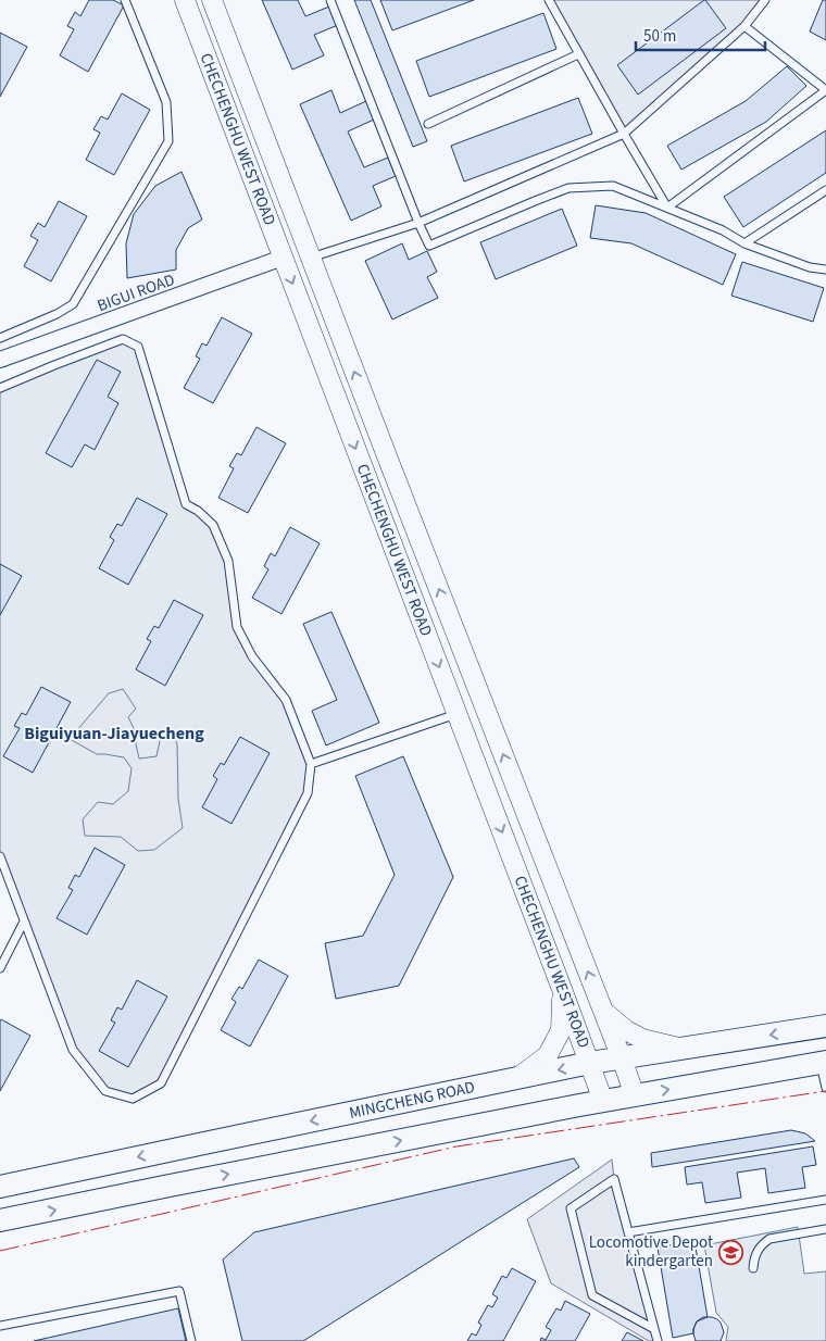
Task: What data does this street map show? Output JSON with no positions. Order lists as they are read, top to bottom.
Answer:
{
  "streets": {
    "main road": ["MINGCHENG ROAD"],
    "street": ["CHECHENGHU WEST ROAD", "BIGUI ROAD"]
  },
  "crossings": [
    ["CHECHENGHU WEST ROAD", "BIGUI ROAD"],
    ["CHECHENGHU WEST ROAD", "MINGCHENG ROAD"]
  ],
  "districts": ["Biguiyuan-Jiayuecheng"],
  "places": {
    "school or university": ["Locomotive Depot kindergarten"]
  },
  "scale_bar": "50 m"
}
